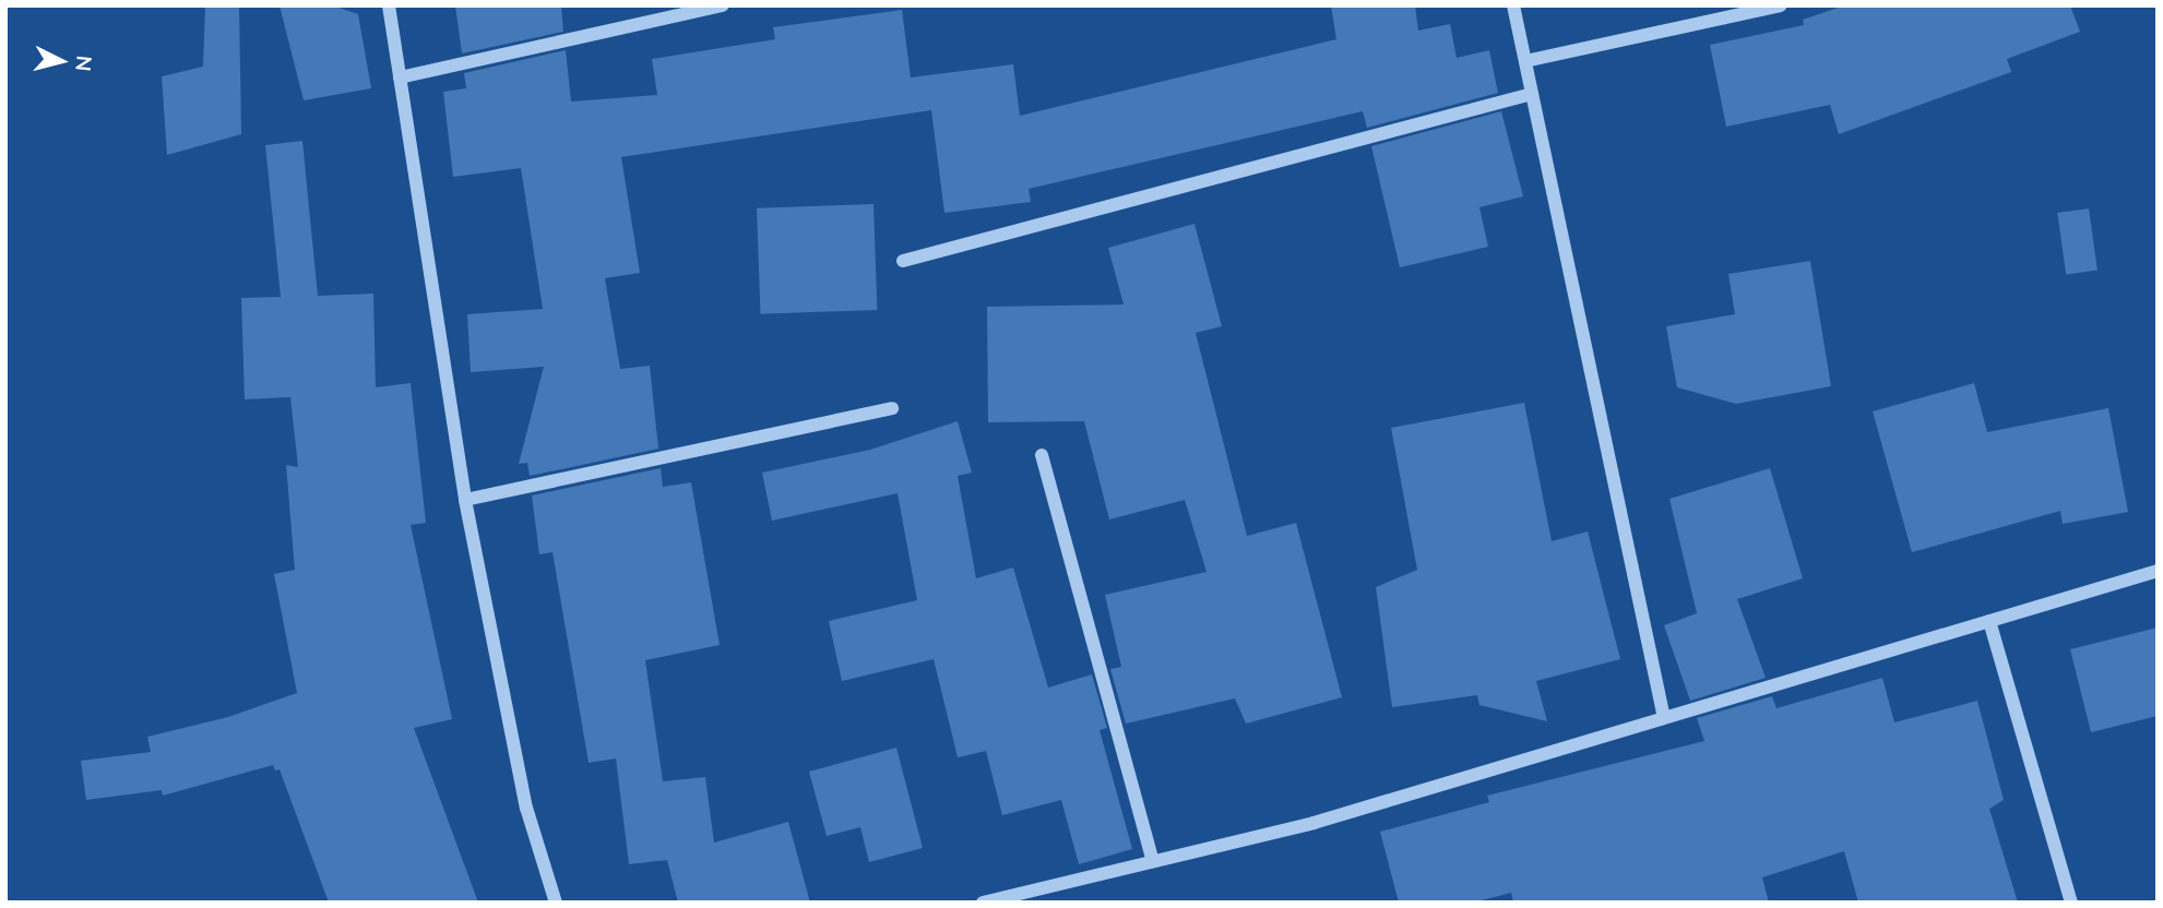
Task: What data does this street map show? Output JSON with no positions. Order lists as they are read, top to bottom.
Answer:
{
  "north": "right"
}
